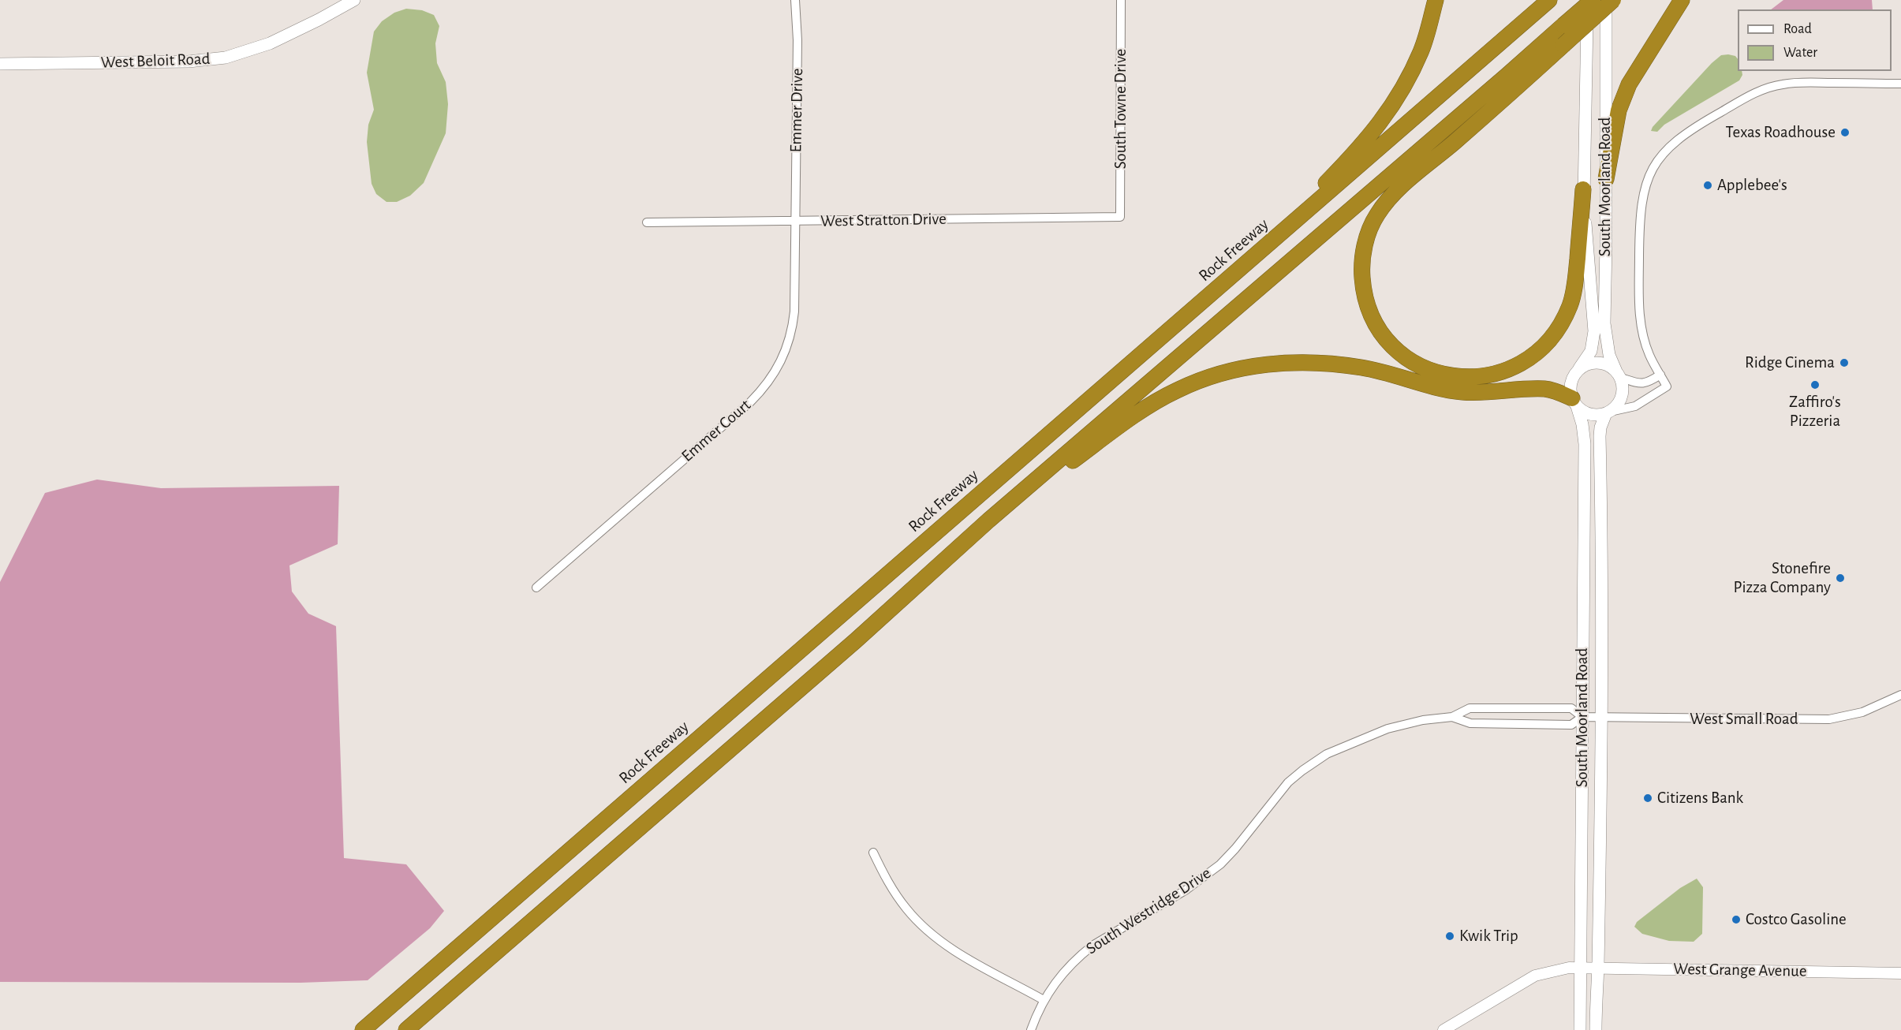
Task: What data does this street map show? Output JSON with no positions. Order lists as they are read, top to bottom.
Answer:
{
  "streets": {
    "highway": ["Rock Freeway"],
    "main road": ["West Beloit Road", "South Moorland Road"],
    "street": [
      "South Towne Drive",
      "Emmer Drive",
      "West Stratton Drive",
      "Emmer Court",
      "West Small Road",
      "South Westridge Drive",
      "West Grange Avenue"
    ]
  },
  "crossings": [
    ["South Towne Drive", "West Stratton Drive"],
    ["Emmer Drive", "West Stratton Drive"],
    ["Emmer Drive", "Emmer Court"],
    ["South Moorland Road", "West Small Road"],
    ["South Moorland Road", "South Westridge Drive"],
    ["South Moorland Road", "West Grange Avenue"],
    ["West Stratton Drive", "Emmer Court"],
    ["West Small Road", "South Westridge Drive"]
  ],
  "places": [
    "Texas Roadhouse",
    "Applebee's",
    "Ridge Cinema",
    "Zaffiro's Pizzeria",
    "Stonefire Pizza Company",
    "Citizens Bank",
    "Costco Gasoline",
    "Kwik Trip"
  ],
  "legend": ["Road", "Water"]
}
